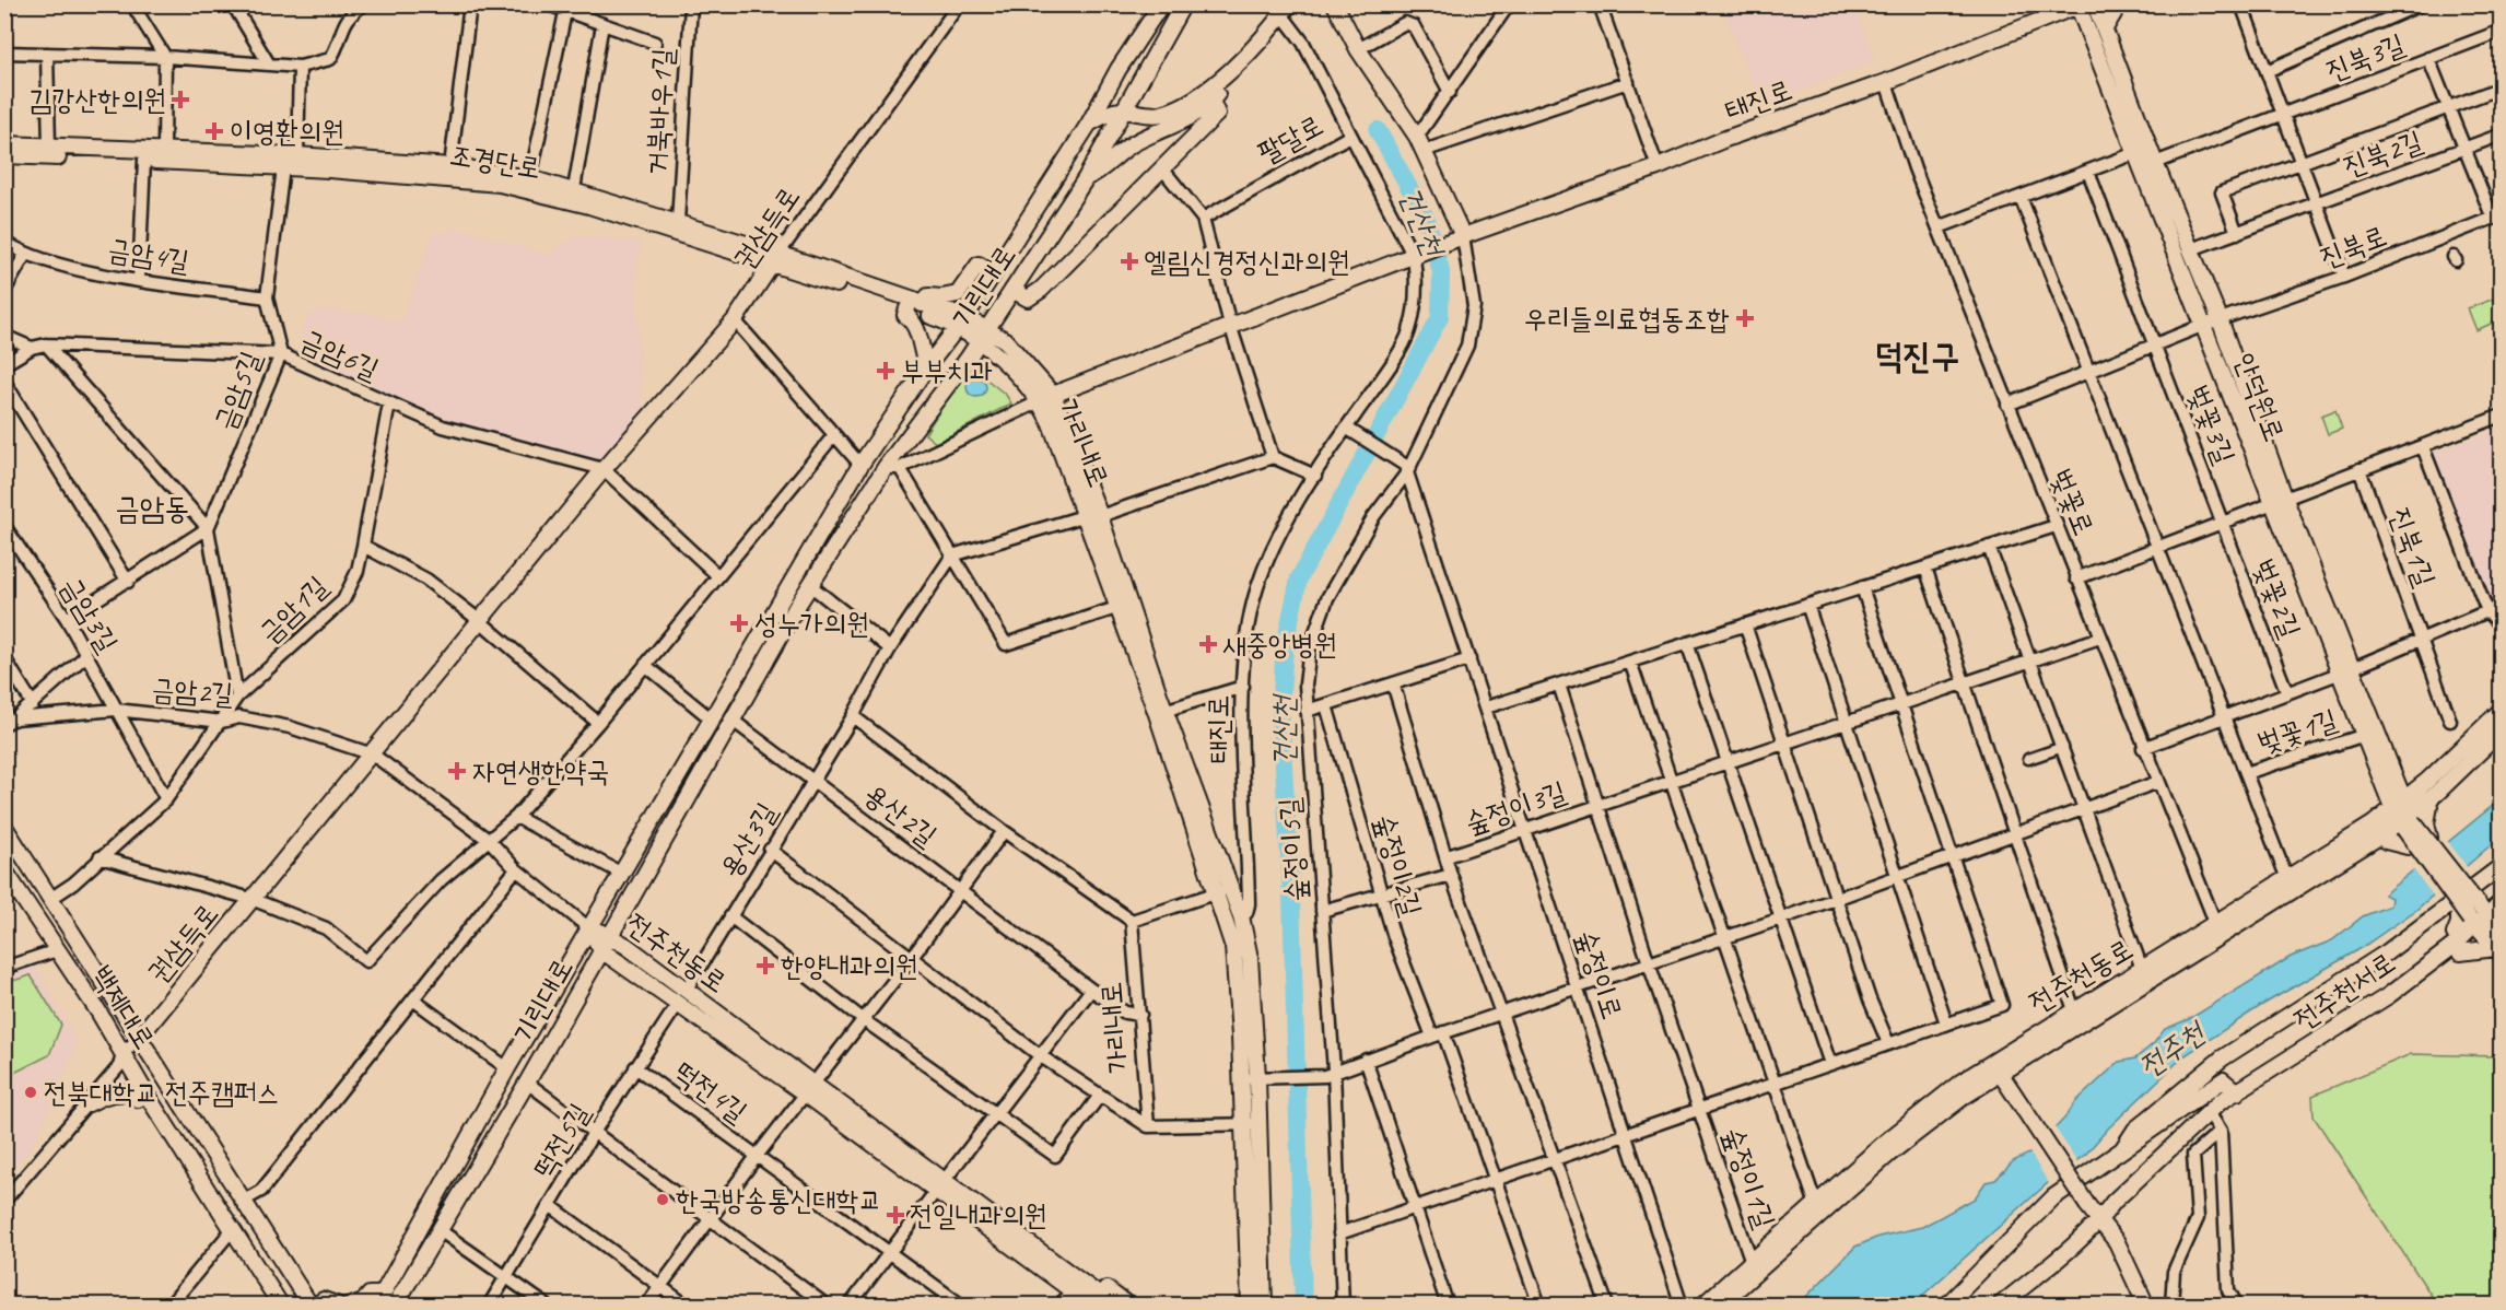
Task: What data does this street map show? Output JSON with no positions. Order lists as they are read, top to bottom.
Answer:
{
  "streets": {
    "street": [
      "진북3길",
      "태진로",
      "거북바우1길",
      "팔달로",
      "진북2길",
      "조경단로",
      "권삼득로",
      "진북로",
      "금암4길",
      "기린대로",
      "금암6길",
      "금암5길",
      "안덕원로",
      "벚꽃3길",
      "가리내로",
      "벚꽃로",
      "진북1길",
      "벚꽃2길",
      "금암1길",
      "금암3길",
      "금암2길",
      "벚꽃1길",
      "숲정이3길",
      "용산2길",
      "용산3길",
      "숲정이5길",
      "숲정이2길",
      "전주천동로",
      "숲정이로",
      "전주천서로",
      "백제대로",
      "떡전4길",
      "떡전5길",
      "숲정이1길"
    ]
  },
  "crossings": [
    ["진북3길", "진북2길"],
    ["진북3길", "안덕원로"],
    ["태진로", "팔달로"],
    ["태진로", "안덕원로"],
    ["태진로", "가리내로"],
    ["태진로", "벚꽃로"],
    ["태진로", "숲정이5길"],
    ["거북바우1길", "조경단로"],
    ["팔달로", "기린대로"],
    ["진북2길", "진북로"],
    ["진북2길", "안덕원로"],
    ["조경단로", "권삼득로"],
    ["조경단로", "기린대로"],
    ["조경단로", "금암5길"],
    ["조경단로", "가리내로"],
    ["권삼득로", "기린대로"],
    ["권삼득로", "금암6길"],
    ["권삼득로", "금암2길"],
    ["권삼득로", "백제대로"],
    ["진북로", "안덕원로"],
    ["금암4길", "금암5길"],
    ["기린대로", "가리내로"],
    ["기린대로", "금암2길"],
    ["기린대로", "전주천동로"],
    ["금암6길", "금암5길"],
    ["금암6길", "금암1길"],
    ["안덕원로", "벚꽃1길"],
    ["안덕원로", "전주천동로"],
    ["벚꽃3길", "벚꽃2길"],
    ["가리내로", "용산2길"],
    ["벚꽃로", "벚꽃1길"],
    ["벚꽃로", "숲정이3길"],
    ["벚꽃로", "전주천동로"],
    ["벚꽃2길", "벚꽃1길"],
    ["금암3길", "금암2길"],
    ["벚꽃1길", "전주천동로"],
    ["숲정이3길", "숲정이2길"],
    ["숲정이3길", "숲정이로"],
    ["숲정이3길", "숲정이1길"],
    ["용산2길", "용산3길"],
    ["용산3길", "전주천동로"],
    ["용산3길", "떡전5길"],
    ["숲정이5길", "숲정이로"],
    ["숲정이5길", "숲정이1길"],
    ["숲정이2길", "숲정이1길"],
    ["전주천동로", "떡전4길"],
    ["전주천동로", "떡전5길"],
    ["전주천동로", "숲정이1길"],
    ["숲정이로", "숲정이1길"],
    ["떡전4길", "떡전5길"]
  ],
  "districts": ["덕진구", "금암동"],
  "water": ["건산천", "전주천"],
  "places": {
    "health": [
      "김강산한의원",
      "이영환의원",
      "엘림신경정신과의원",
      "우리들의료협동조합",
      "부부치과",
      "성누가의원",
      "새중앙병원",
      "자연생한약국",
      "한양내과의원",
      "전일내과의원"
    ],
    "other": ["전북대학교 전주캠퍼스", "한국방송통신대학교"]
  }
}
